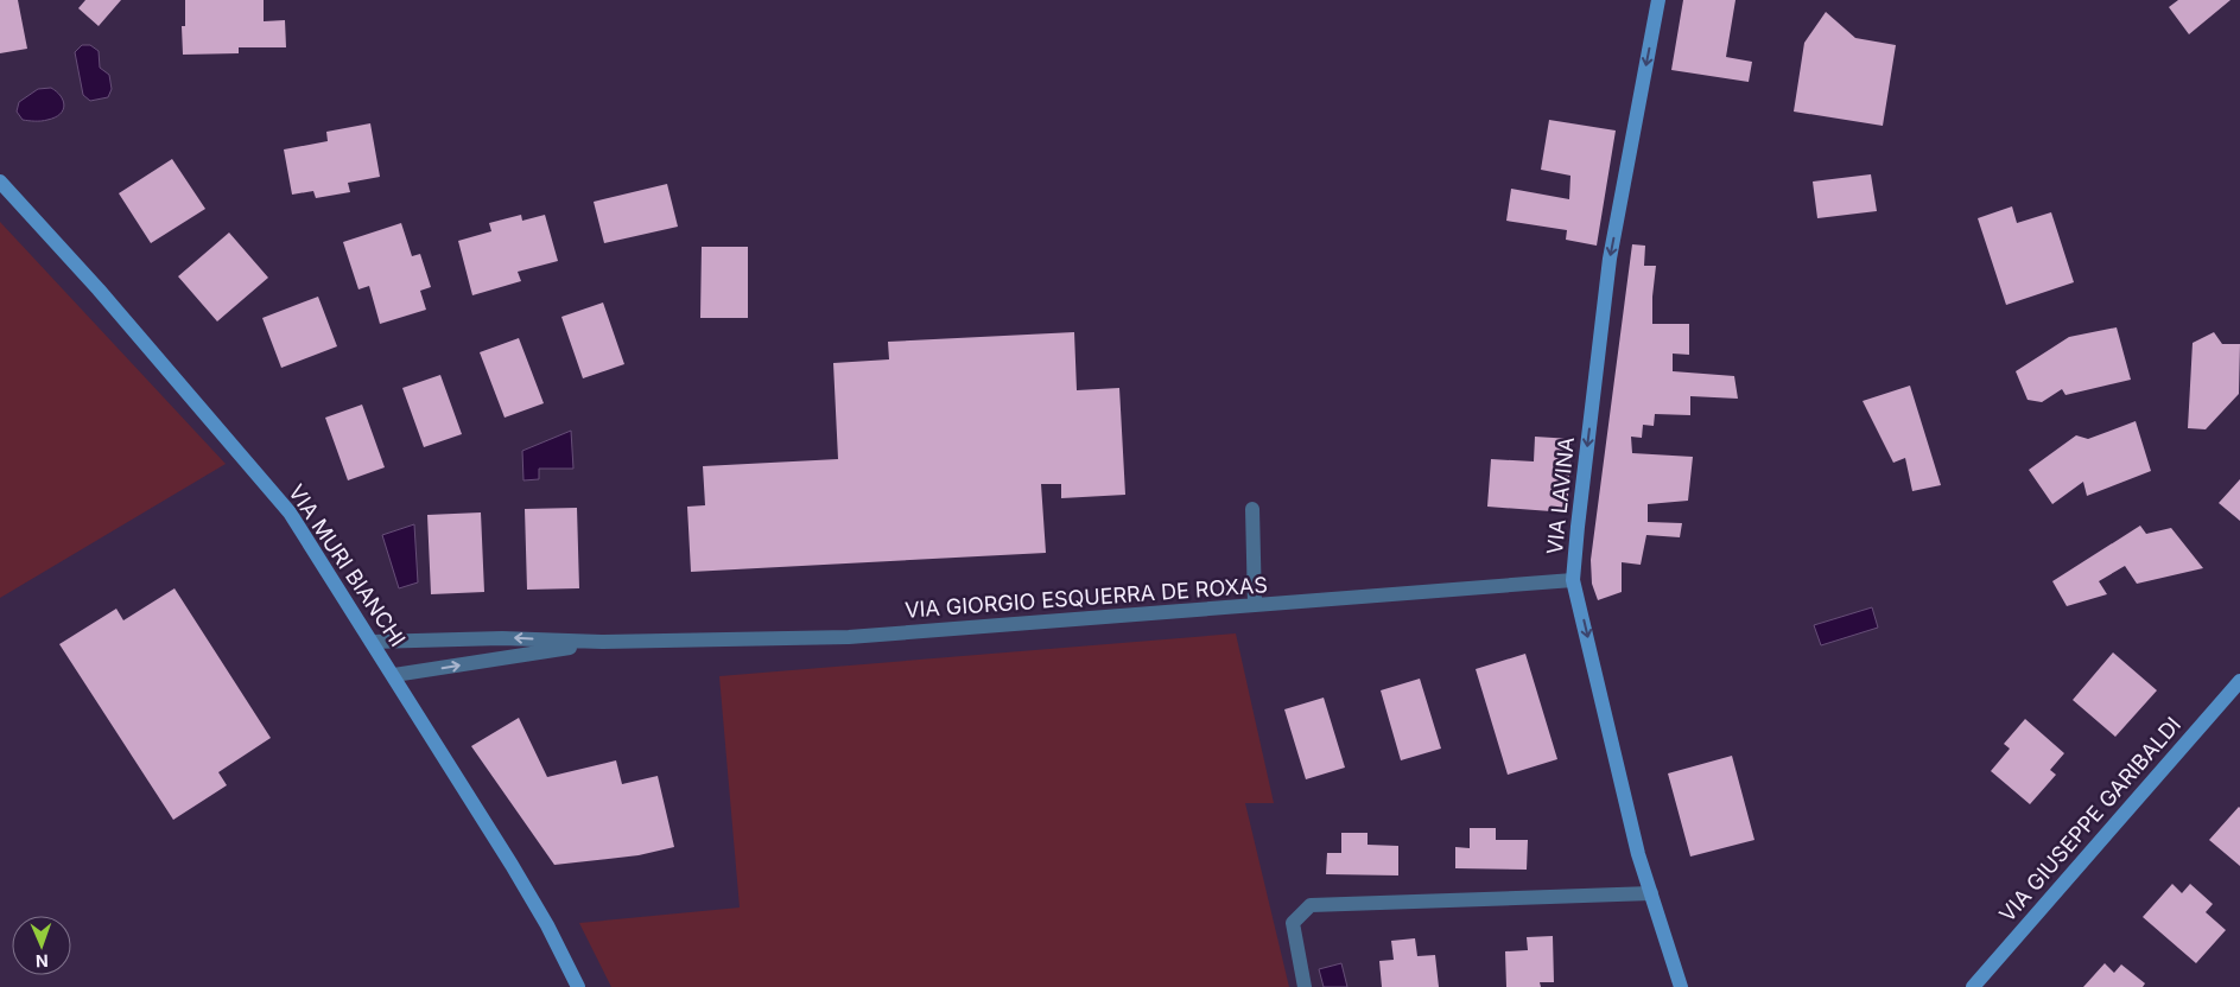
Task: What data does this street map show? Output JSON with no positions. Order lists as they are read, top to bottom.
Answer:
{
  "streets": {
    "main road": ["VIA LAVINA", "VIA MURI BIANCHI", "VIA GIUSEPPE GARIBALDI"],
    "street": ["VIA GIORGIO ESQUERRA DE ROXAS"]
  },
  "crossings": [
    ["VIA LAVINA", "VIA GIORGIO ESQUERRA DE ROXAS"]
  ],
  "one_way": ["VIA LAVINA"],
  "north": "bottom"
}
